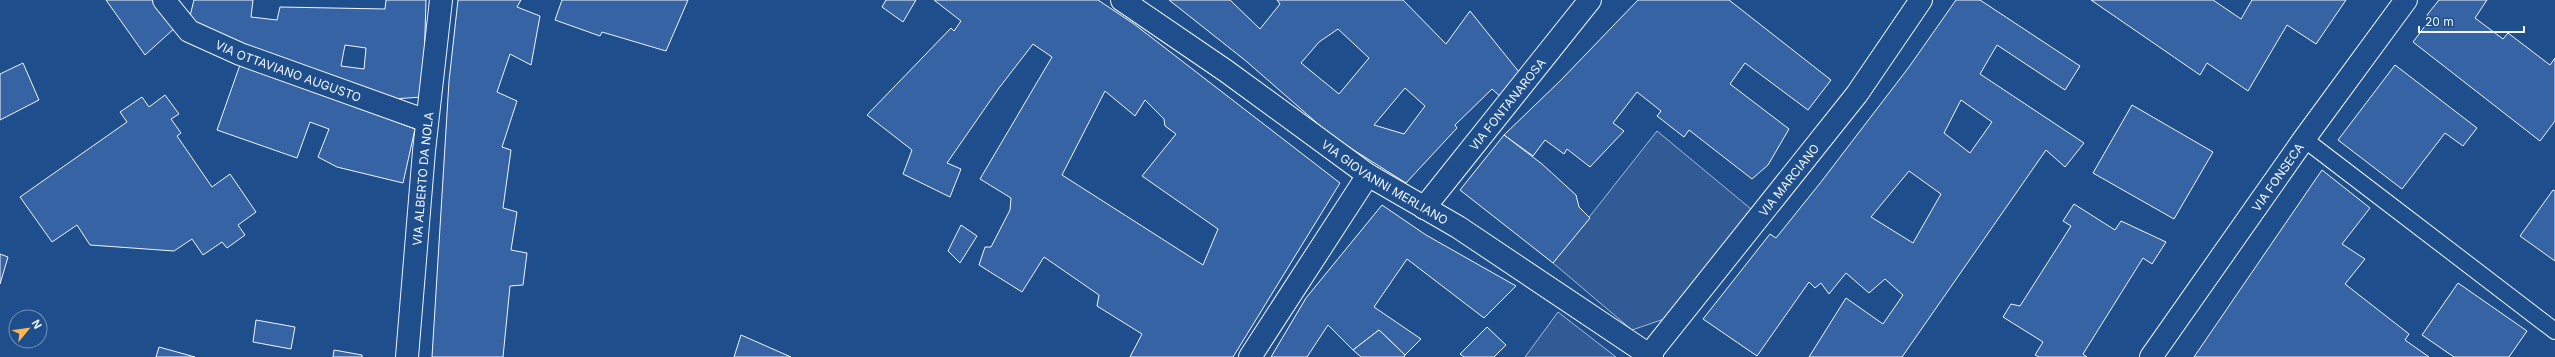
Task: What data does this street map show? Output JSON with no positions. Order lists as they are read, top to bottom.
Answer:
{
  "streets": {
    "street": [
      "VIA OTTAVIANO AUGUSTO",
      "VIA FONTANAROSA",
      "VIA FONSECA",
      "VIA ALBERTO DA NOLA",
      "VIA MARCIANO",
      "VIA GIOVANNI MERLIANO"
    ]
  },
  "crossings": [
    ["VIA OTTAVIANO AUGUSTO", "VIA ALBERTO DA NOLA"],
    ["VIA FONTANAROSA", "VIA GIOVANNI MERLIANO"],
    ["VIA MARCIANO", "VIA GIOVANNI MERLIANO"]
  ],
  "scale_bar": "20 m",
  "north": "top right"
}
